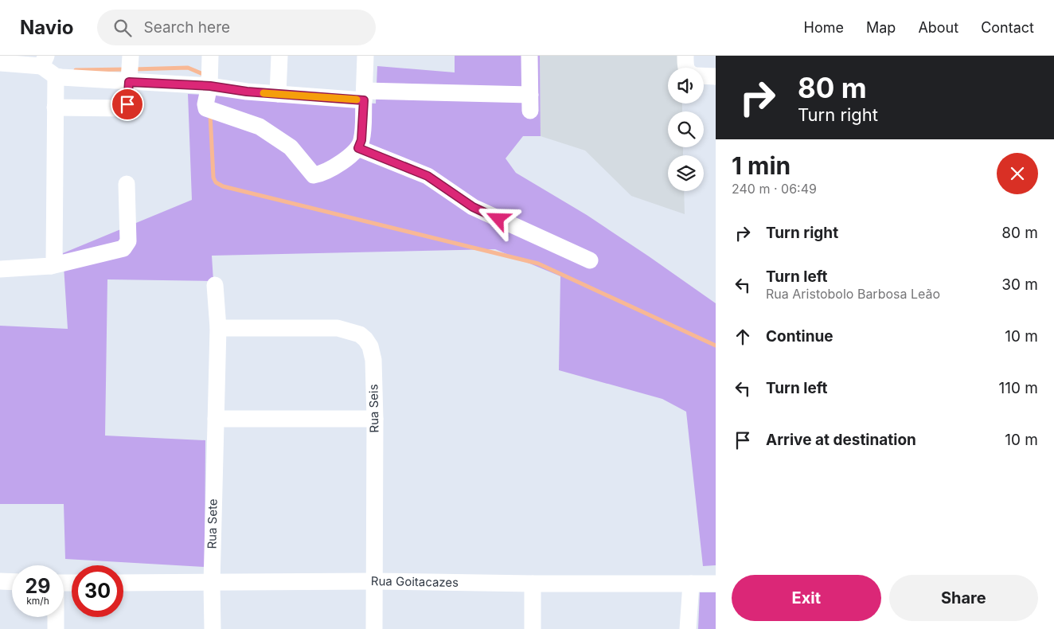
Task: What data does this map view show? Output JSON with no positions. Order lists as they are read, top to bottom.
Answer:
{
  "streets": {
    "street": ["Rua Seis", "Rua Sete", "Rua Goitacazes"]
  },
  "crossings": [
    ["Rua Seis", "Rua Sete"],
    ["Rua Seis", "Rua Goitacazes"],
    ["Rua Sete", "Rua Goitacazes"]
  ],
  "page": {
    "header": "Navio",
    "search": "Search here",
    "nav": [
      "Home",
      "Map",
      "About",
      "Contact"
    ],
    "turn": ["80 m", "Turn right"],
    "heading": ["1 min", "240 m · 06:49"],
    "list": [
      {
        "name": "Turn right",
        "value": "80 m"
      },
      {
        "name": "Turn left",
        "note": "Rua Aristobolo Barbosa Leão",
        "value": "30 m"
      },
      {
        "name": "Continue",
        "value": "10 m"
      },
      {
        "name": "Turn left",
        "value": "110 m"
      },
      {
        "name": "Arrive at destination",
        "value": "10 m"
      }
    ],
    "speed": "29 km/h",
    "limit": "30",
    "buttons": ["Exit", "Share"]
  }
}
